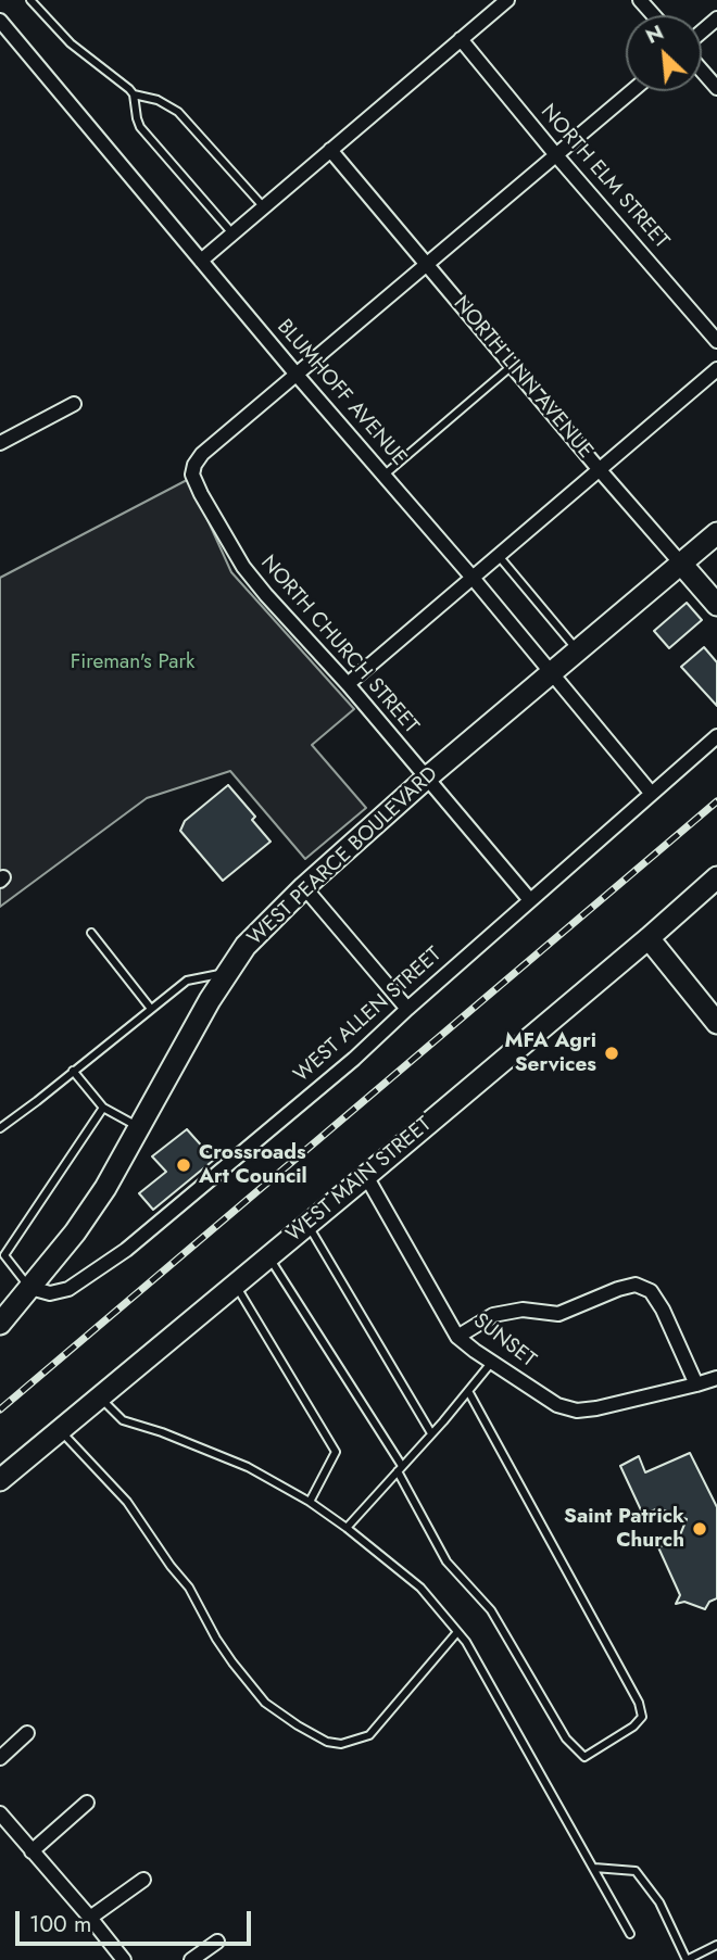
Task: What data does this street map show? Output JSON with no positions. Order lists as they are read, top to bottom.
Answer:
{
  "streets": {
    "street": [
      "NORTH ELM STREET",
      "NORTH LINN AVENUE",
      "BLUMHOFF AVENUE",
      "NORTH CHURCH STREET",
      "WEST PEARCE BOULEVARD",
      "WEST ALLEN STREET",
      "WEST MAIN STREET",
      "SUNSET"
    ]
  },
  "crossings": [
    ["NORTH LINN AVENUE", "WEST PEARCE BOULEVARD"],
    ["BLUMHOFF AVENUE", "NORTH CHURCH STREET"],
    ["BLUMHOFF AVENUE", "WEST PEARCE BOULEVARD"],
    ["BLUMHOFF AVENUE", "WEST ALLEN STREET"],
    ["NORTH CHURCH STREET", "WEST PEARCE BOULEVARD"],
    ["NORTH CHURCH STREET", "WEST ALLEN STREET"],
    ["WEST PEARCE BOULEVARD", "WEST ALLEN STREET"],
    ["WEST MAIN STREET", "SUNSET"]
  ],
  "parks": ["Fireman's Park"],
  "places": ["MFA Agri Services", "Crossroads Art Council", "Saint Patrick Church"],
  "scale_bar": "100 m",
  "north": "top left"
}
